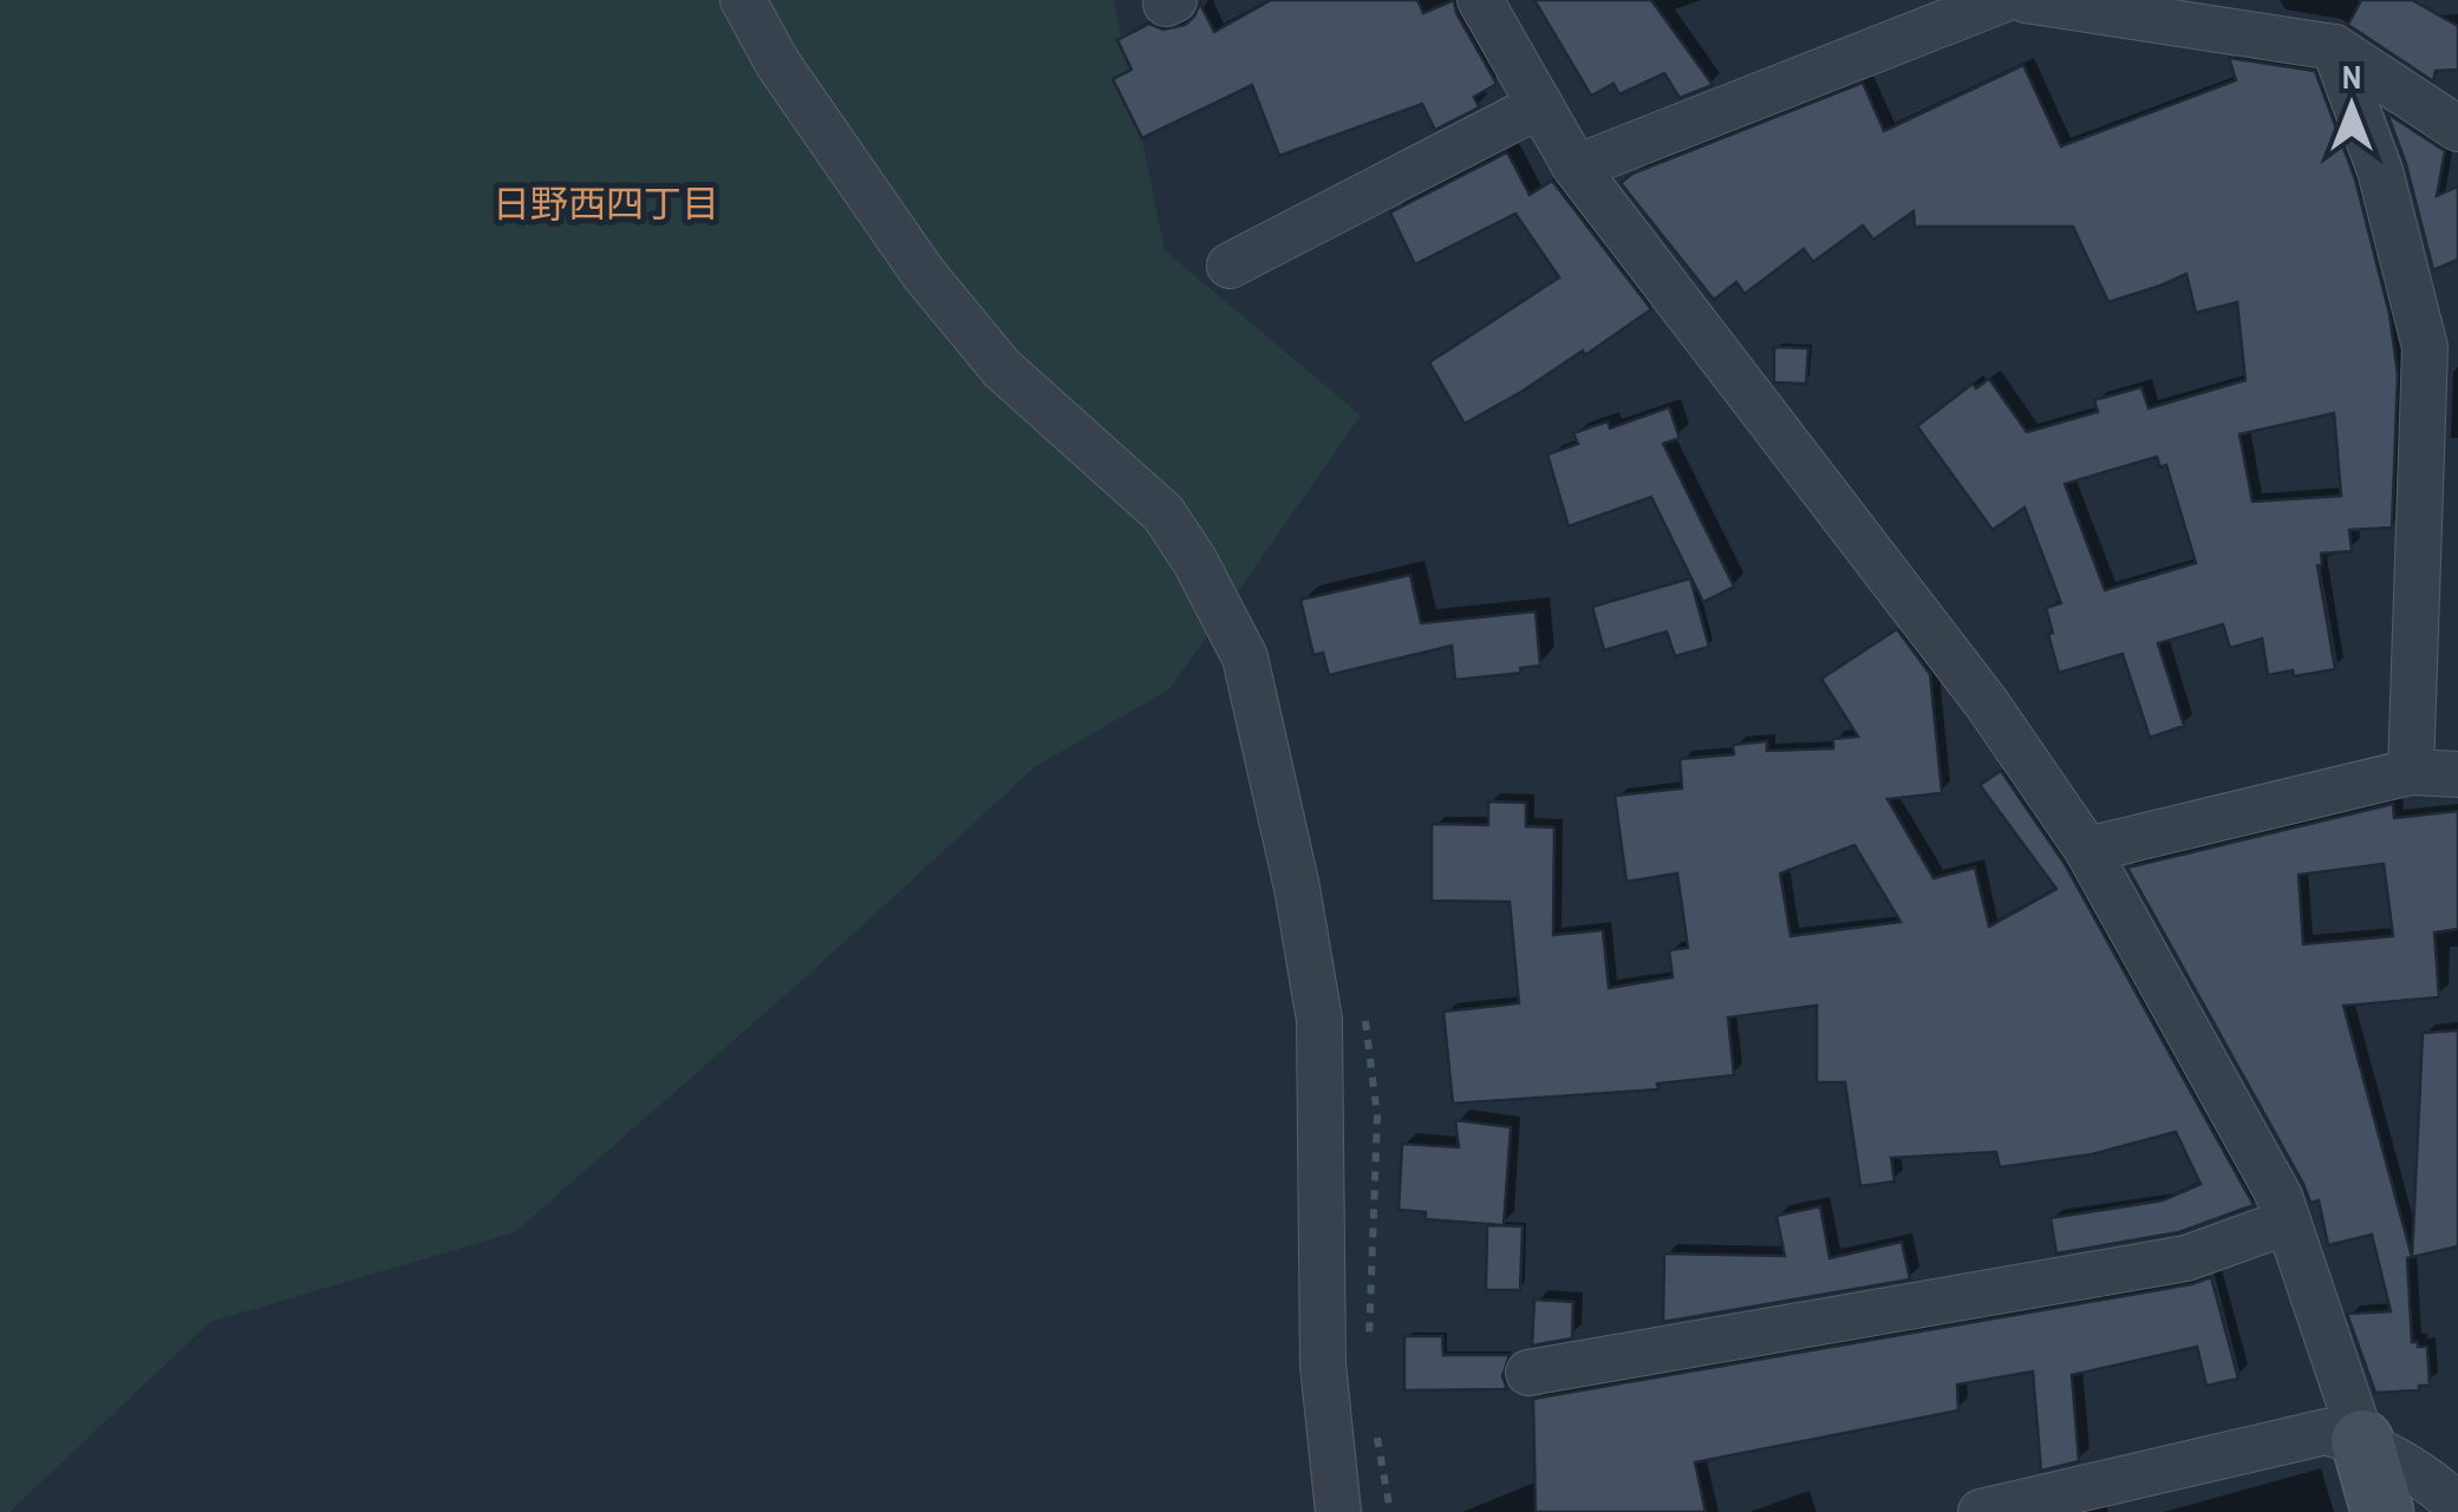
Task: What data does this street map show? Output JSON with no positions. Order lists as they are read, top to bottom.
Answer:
{
  "districts": ["日野西四丁目"],
  "north": "top"
}
